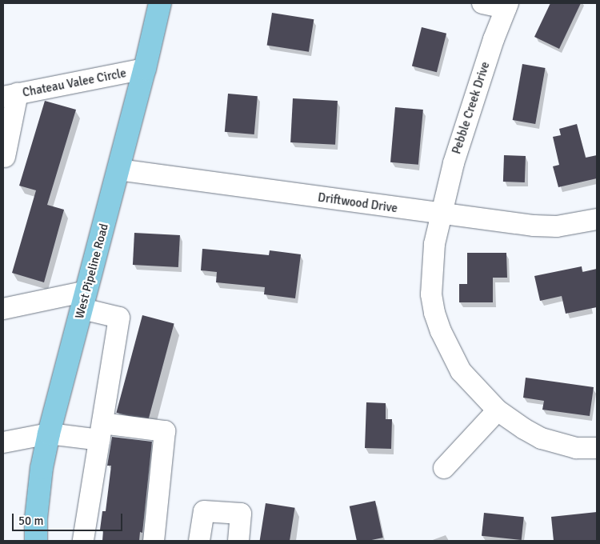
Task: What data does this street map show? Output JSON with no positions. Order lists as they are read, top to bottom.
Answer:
{
  "streets": {
    "main road": ["West Pipeline Road"],
    "street": ["Chateau Valee Circle", "Pebble Creek Drive", "Driftwood Drive"]
  },
  "crossings": [
    ["Chateau Valee Circle", "West Pipeline Road"],
    ["Pebble Creek Drive", "Driftwood Drive"],
    ["Driftwood Drive", "West Pipeline Road"]
  ],
  "scale_bar": "50 m"
}
